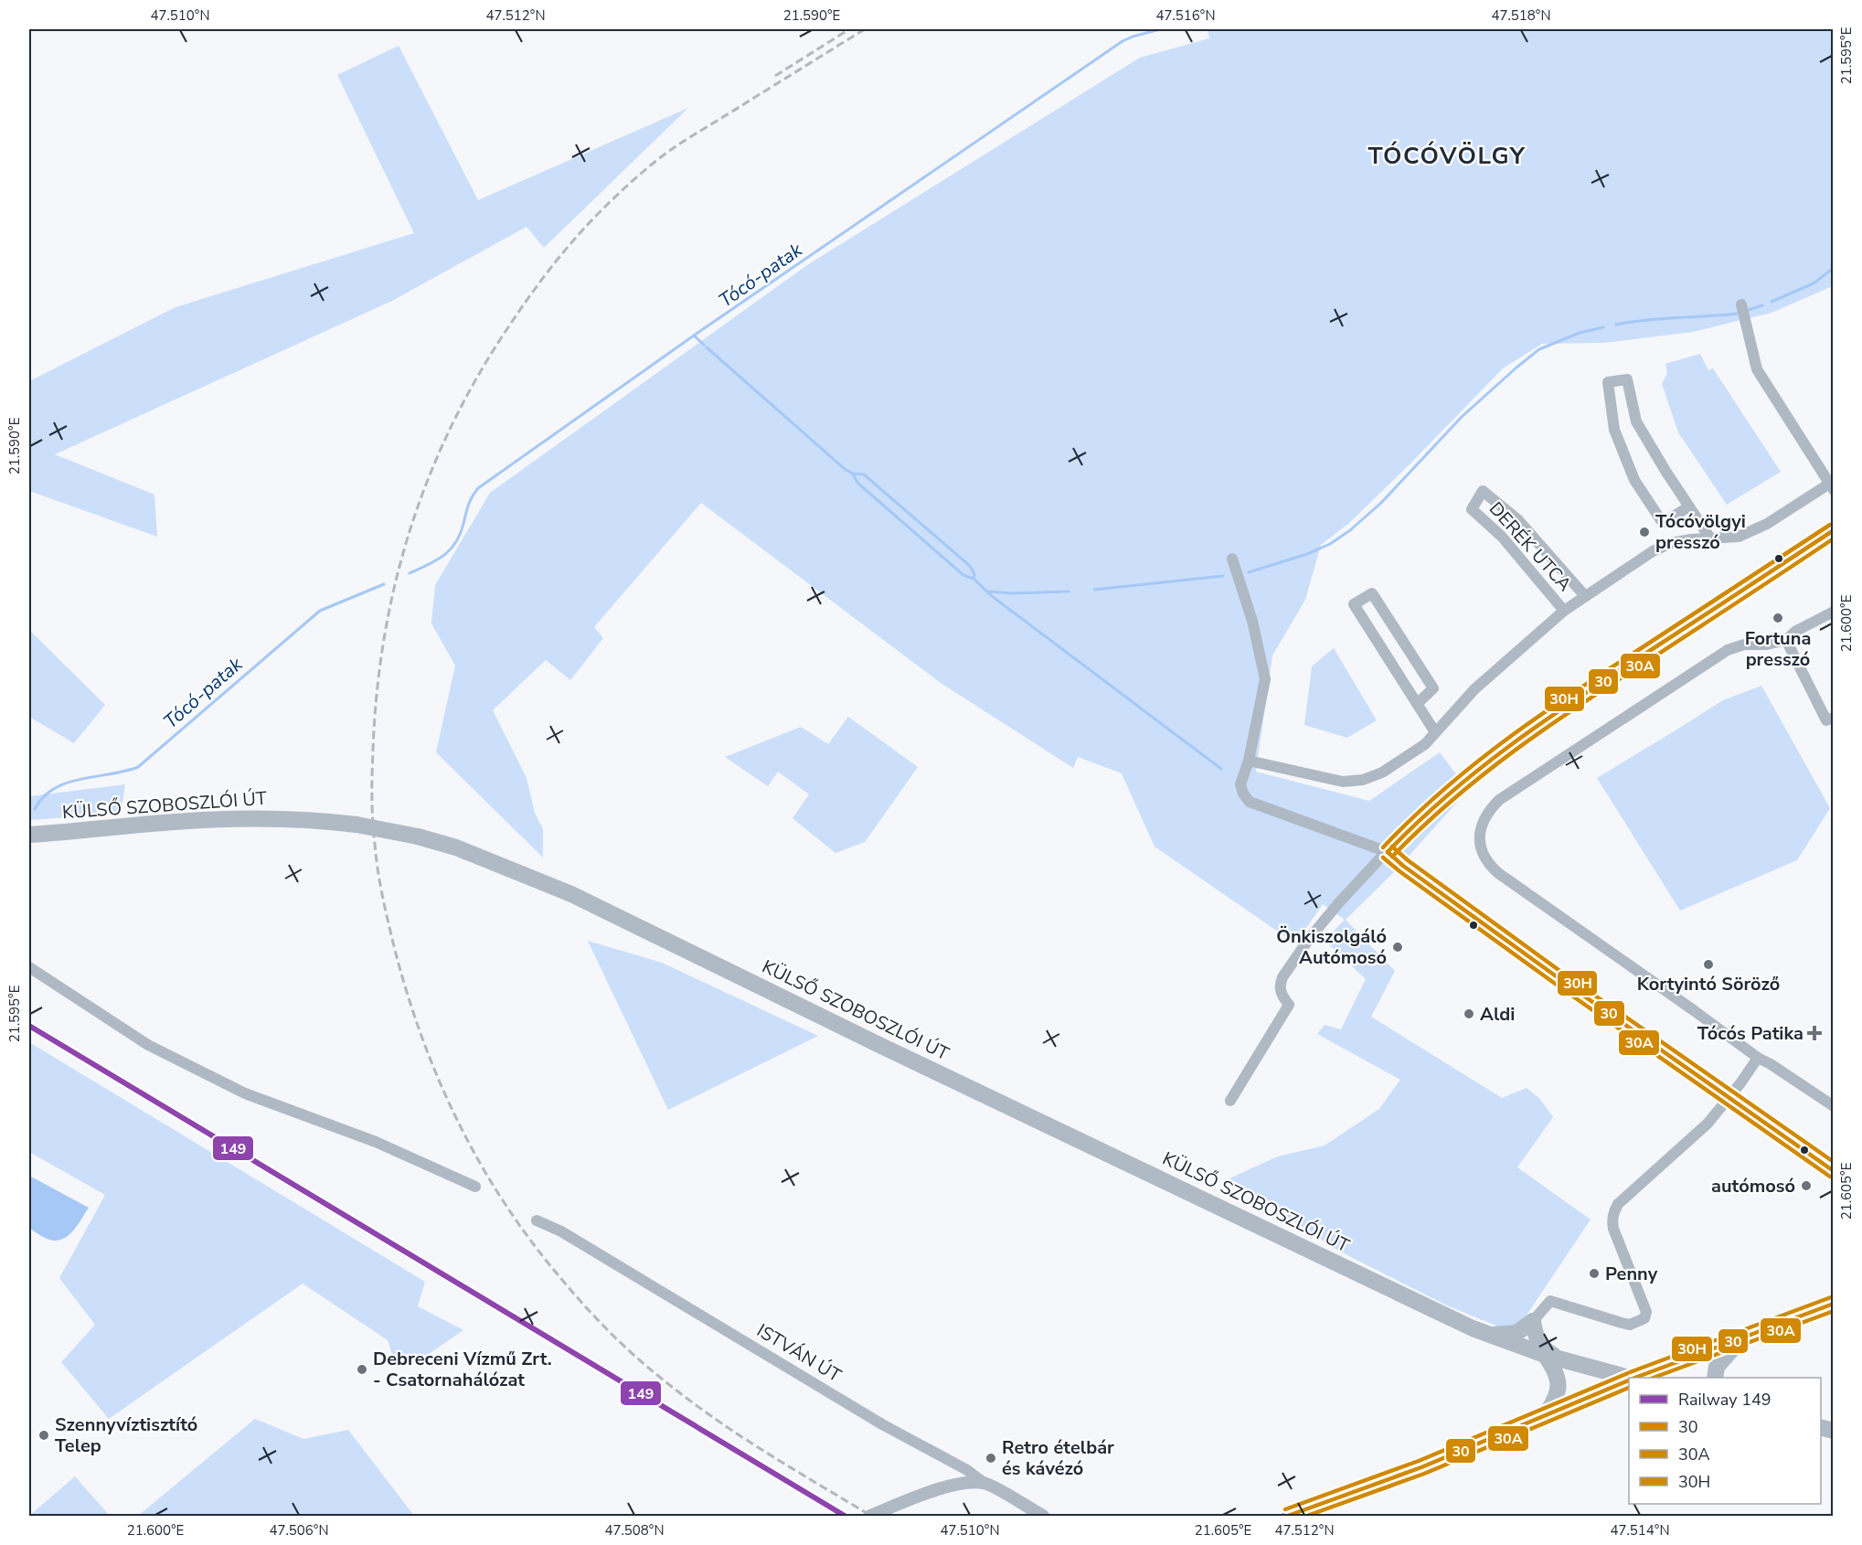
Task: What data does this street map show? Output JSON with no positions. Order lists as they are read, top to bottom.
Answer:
{
  "streets": {
    "main road": ["KÜLSŐ SZOBOSZLÓI ÚT"],
    "street": ["DERÉK UTCA", "ISTVÁN ÚT"]
  },
  "districts": ["TÓCÓVÖLGY"],
  "water": ["Tócó-patak"],
  "places": {
    "other": [
      "Tócóvölgyi presszó",
      "Fortuna presszó",
      "Önkiszolgáló Autómosó",
      "Kortyintó Söröző",
      "Aldi",
      "autómosó",
      "Penny",
      "Debreceni Vízmű Zrt. - Csatornahálózat",
      "Szennyvíztisztító Telep",
      "Retro ételbár és kávézó"
    ],
    "health": ["Tócós Patika"]
  },
  "lines": [
    "transit line 30H",
    "transit line 30",
    "transit line 30A",
    "rail line 149"
  ],
  "legend": [
    "Railway 149",
    "30",
    "30A",
    "30H"
  ],
  "coordinates": [
    "47.510°N",
    "47.512°N",
    "21.590°E",
    "47.516°N",
    "47.518°N",
    "21.595°E",
    "21.600°E",
    "21.605°E",
    "47.506°N",
    "47.508°N",
    "47.514°N"
  ]
}
